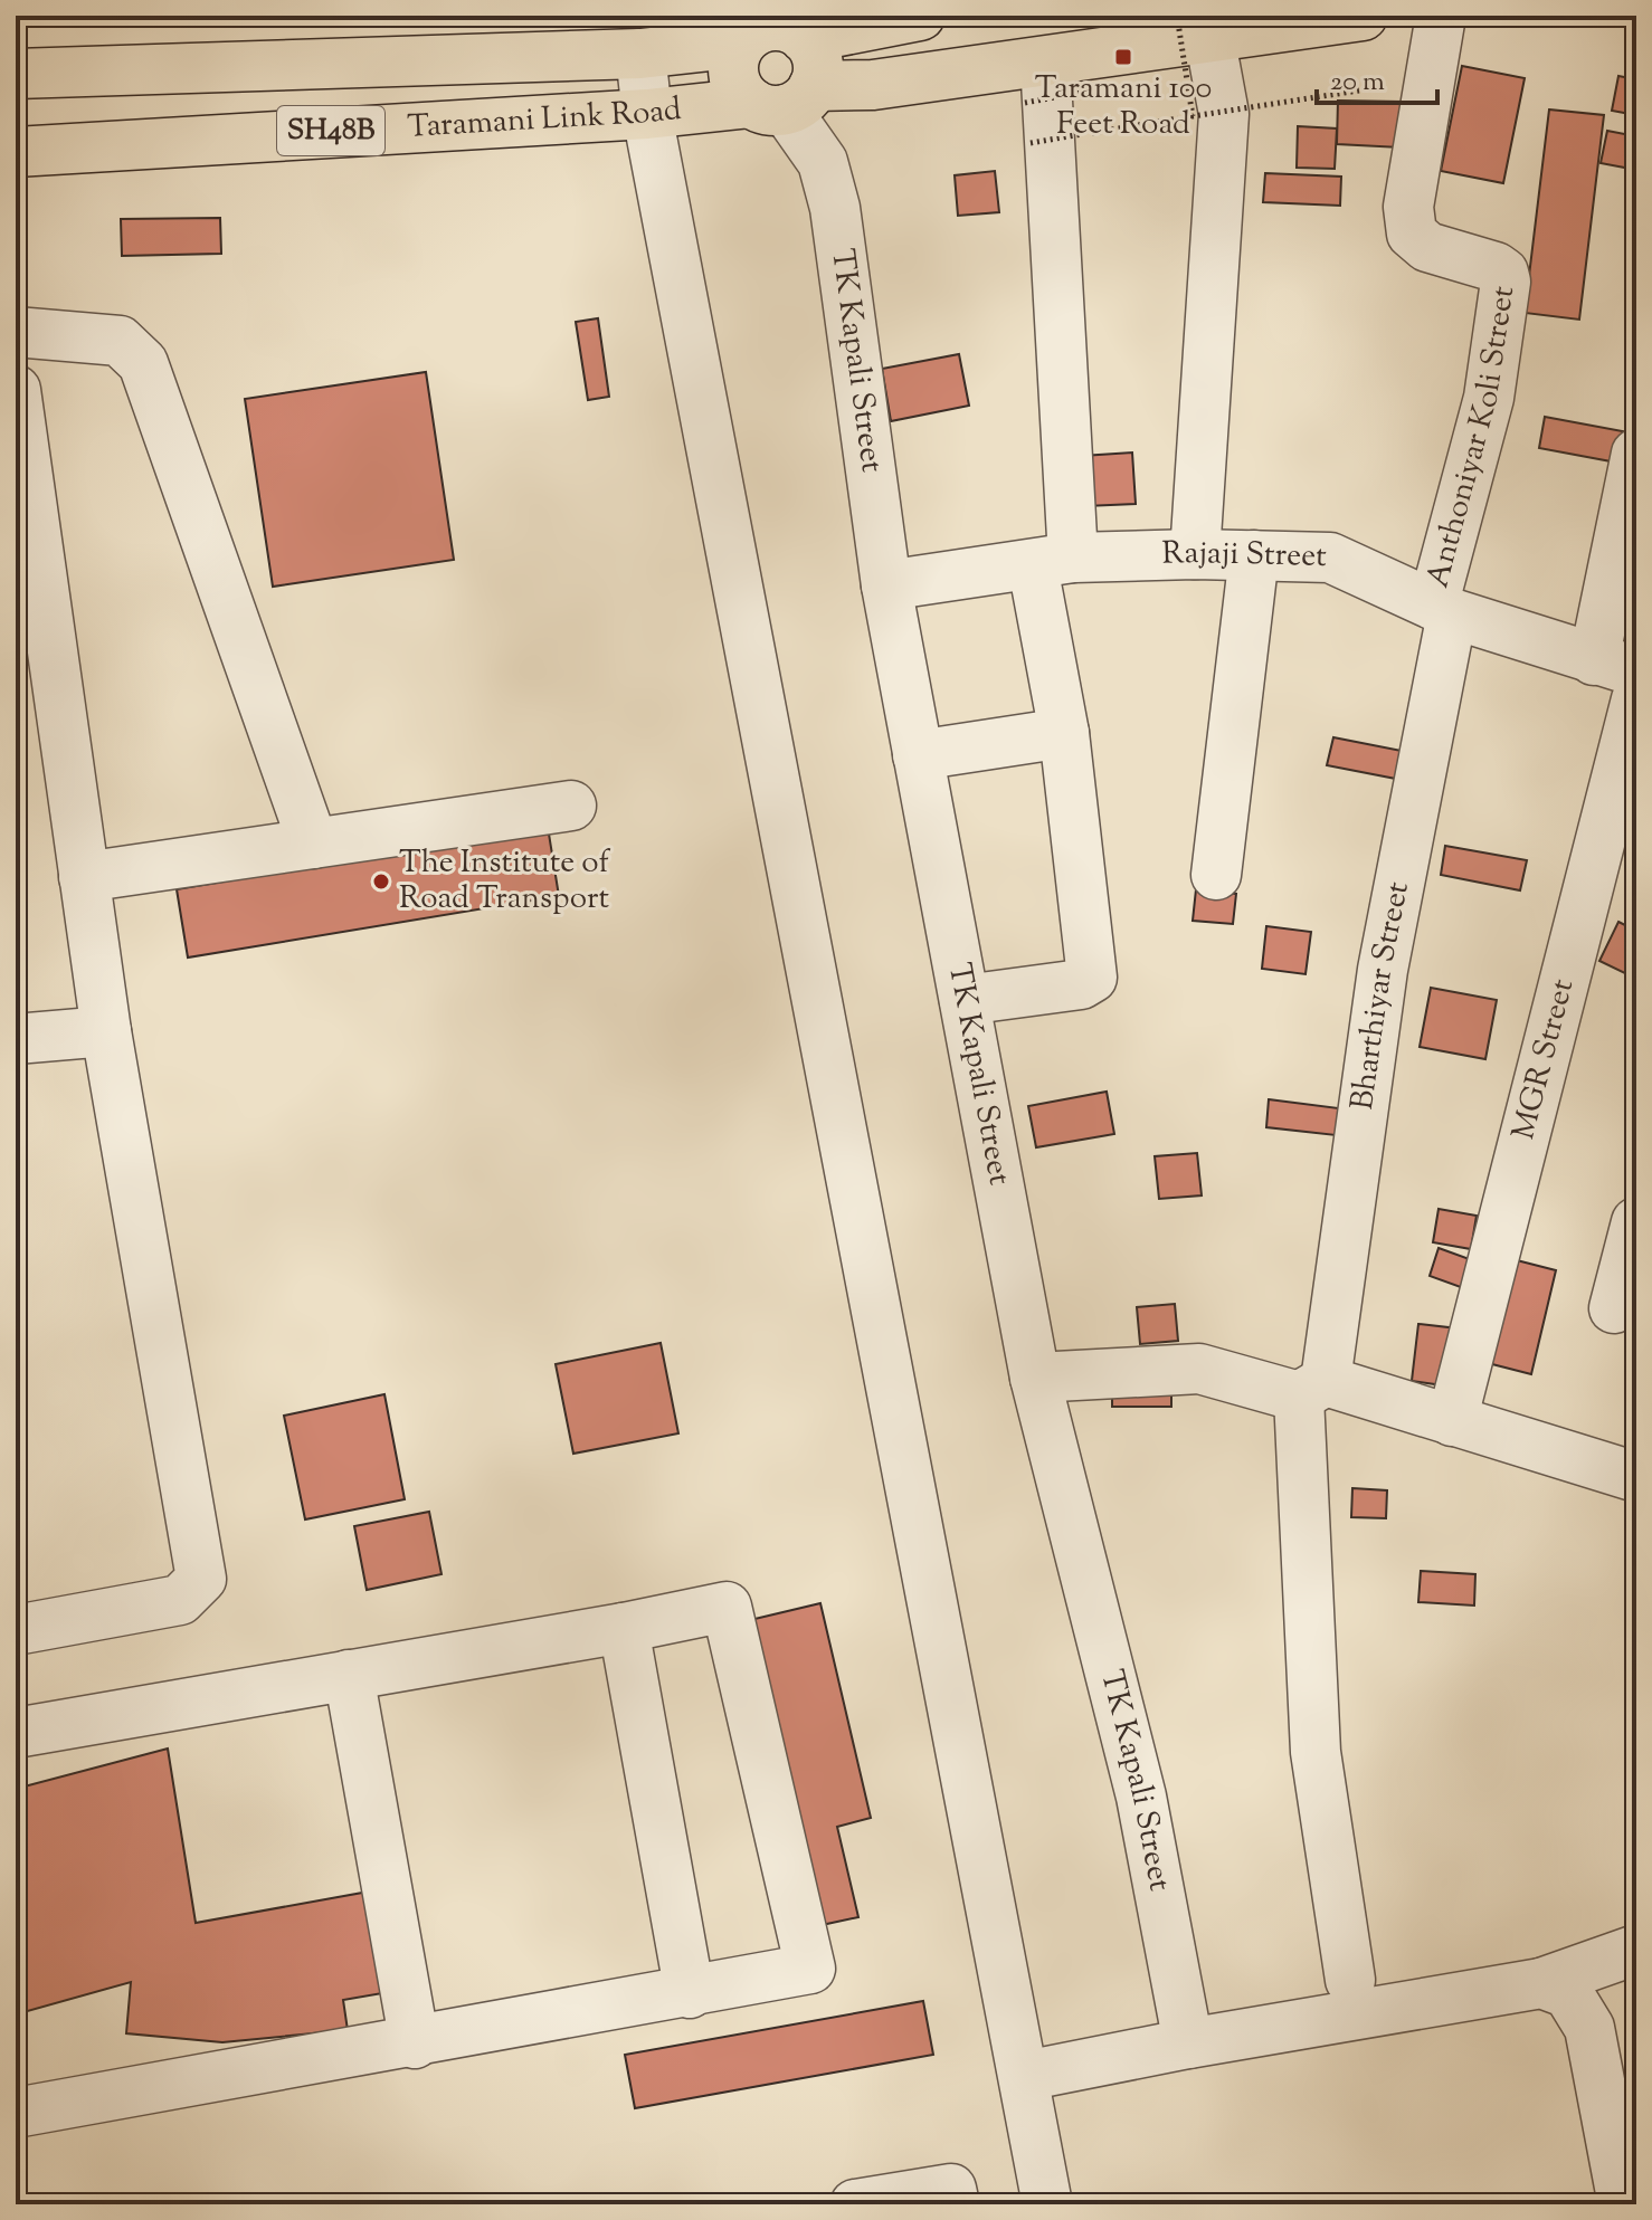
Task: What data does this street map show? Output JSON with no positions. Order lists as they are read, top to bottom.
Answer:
{
  "streets": {
    "main road": ["Taramani Link Road", "SH48B"],
    "street": [
      "TK Kapali Street",
      "Anthoniyar Koli Street",
      "Rajaji Street",
      "Bharthiyar Street",
      "MGR Street"
    ]
  },
  "crossings": [
    ["Taramani Link Road", "TK Kapali Street"],
    ["TK Kapali Street", "Rajaji Street"],
    ["Anthoniyar Koli Street", "Rajaji Street"],
    ["Anthoniyar Koli Street", "Bharthiyar Street"],
    ["Rajaji Street", "Bharthiyar Street"]
  ],
  "places": {
    "transit": ["Taramani 100 Feet Road"],
    "other": ["The Institute of Road Transport"]
  },
  "scale_bar": "20 m"
}
